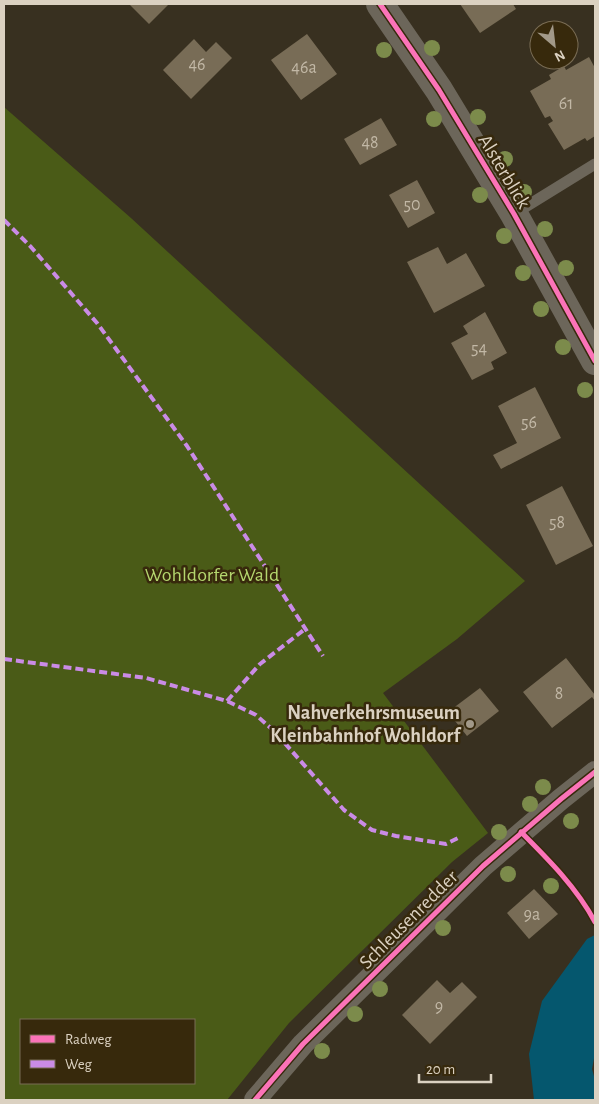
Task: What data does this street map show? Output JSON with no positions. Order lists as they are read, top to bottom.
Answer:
{
  "streets": {
    "street": ["Alsterblick", "Schleusenredder"]
  },
  "parks": ["Wohldorfer Wald"],
  "places": ["Nahverkehrsmuseum Kleinbahnhof Wohldorf"],
  "house_numbers": [
    "46",
    "46a",
    "61",
    "48",
    "50",
    "54",
    "56",
    "58",
    "8",
    "9a",
    "9"
  ],
  "legend": ["Radweg", "Weg"],
  "scale_bar": "20 m",
  "north": "bottom right"
}
